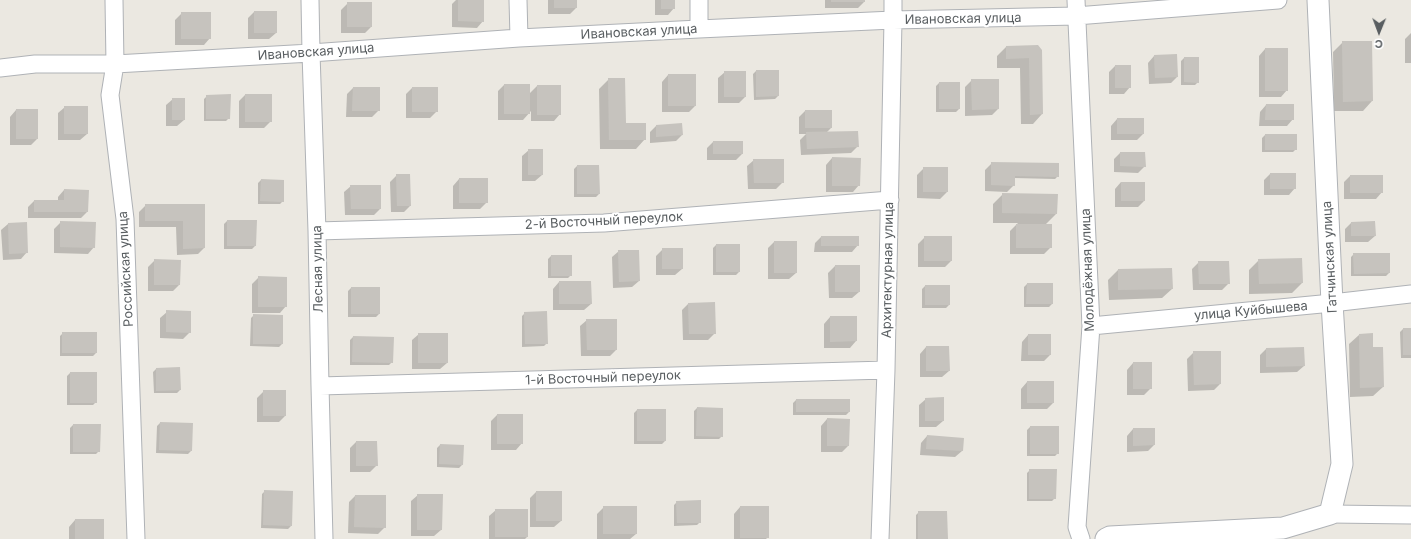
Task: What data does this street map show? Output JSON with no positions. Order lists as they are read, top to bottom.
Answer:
{
  "streets": {
    "street": [
      "Ивановская улица",
      "2-й Восточный переулок",
      "Гатчинская улица",
      "Российская улица",
      "Лесная улица",
      "Архитектурная улица",
      "Молодёжная улица",
      "улица Куйбышева",
      "1-й Восточный переулок"
    ]
  },
  "crossings": [
    ["Ивановская улица", "Российская улица"],
    ["Ивановская улица", "Лесная улица"],
    ["Ивановская улица", "Архитектурная улица"],
    ["Ивановская улица", "Молодёжная улица"],
    ["2-й Восточный переулок", "Лесная улица"],
    ["2-й Восточный переулок", "Архитектурная улица"],
    ["Гатчинская улица", "улица Куйбышева"],
    ["Лесная улица", "1-й Восточный переулок"],
    ["Архитектурная улица", "1-й Восточный переулок"],
    ["Молодёжная улица", "улица Куйбышева"]
  ],
  "north": "bottom"
}
